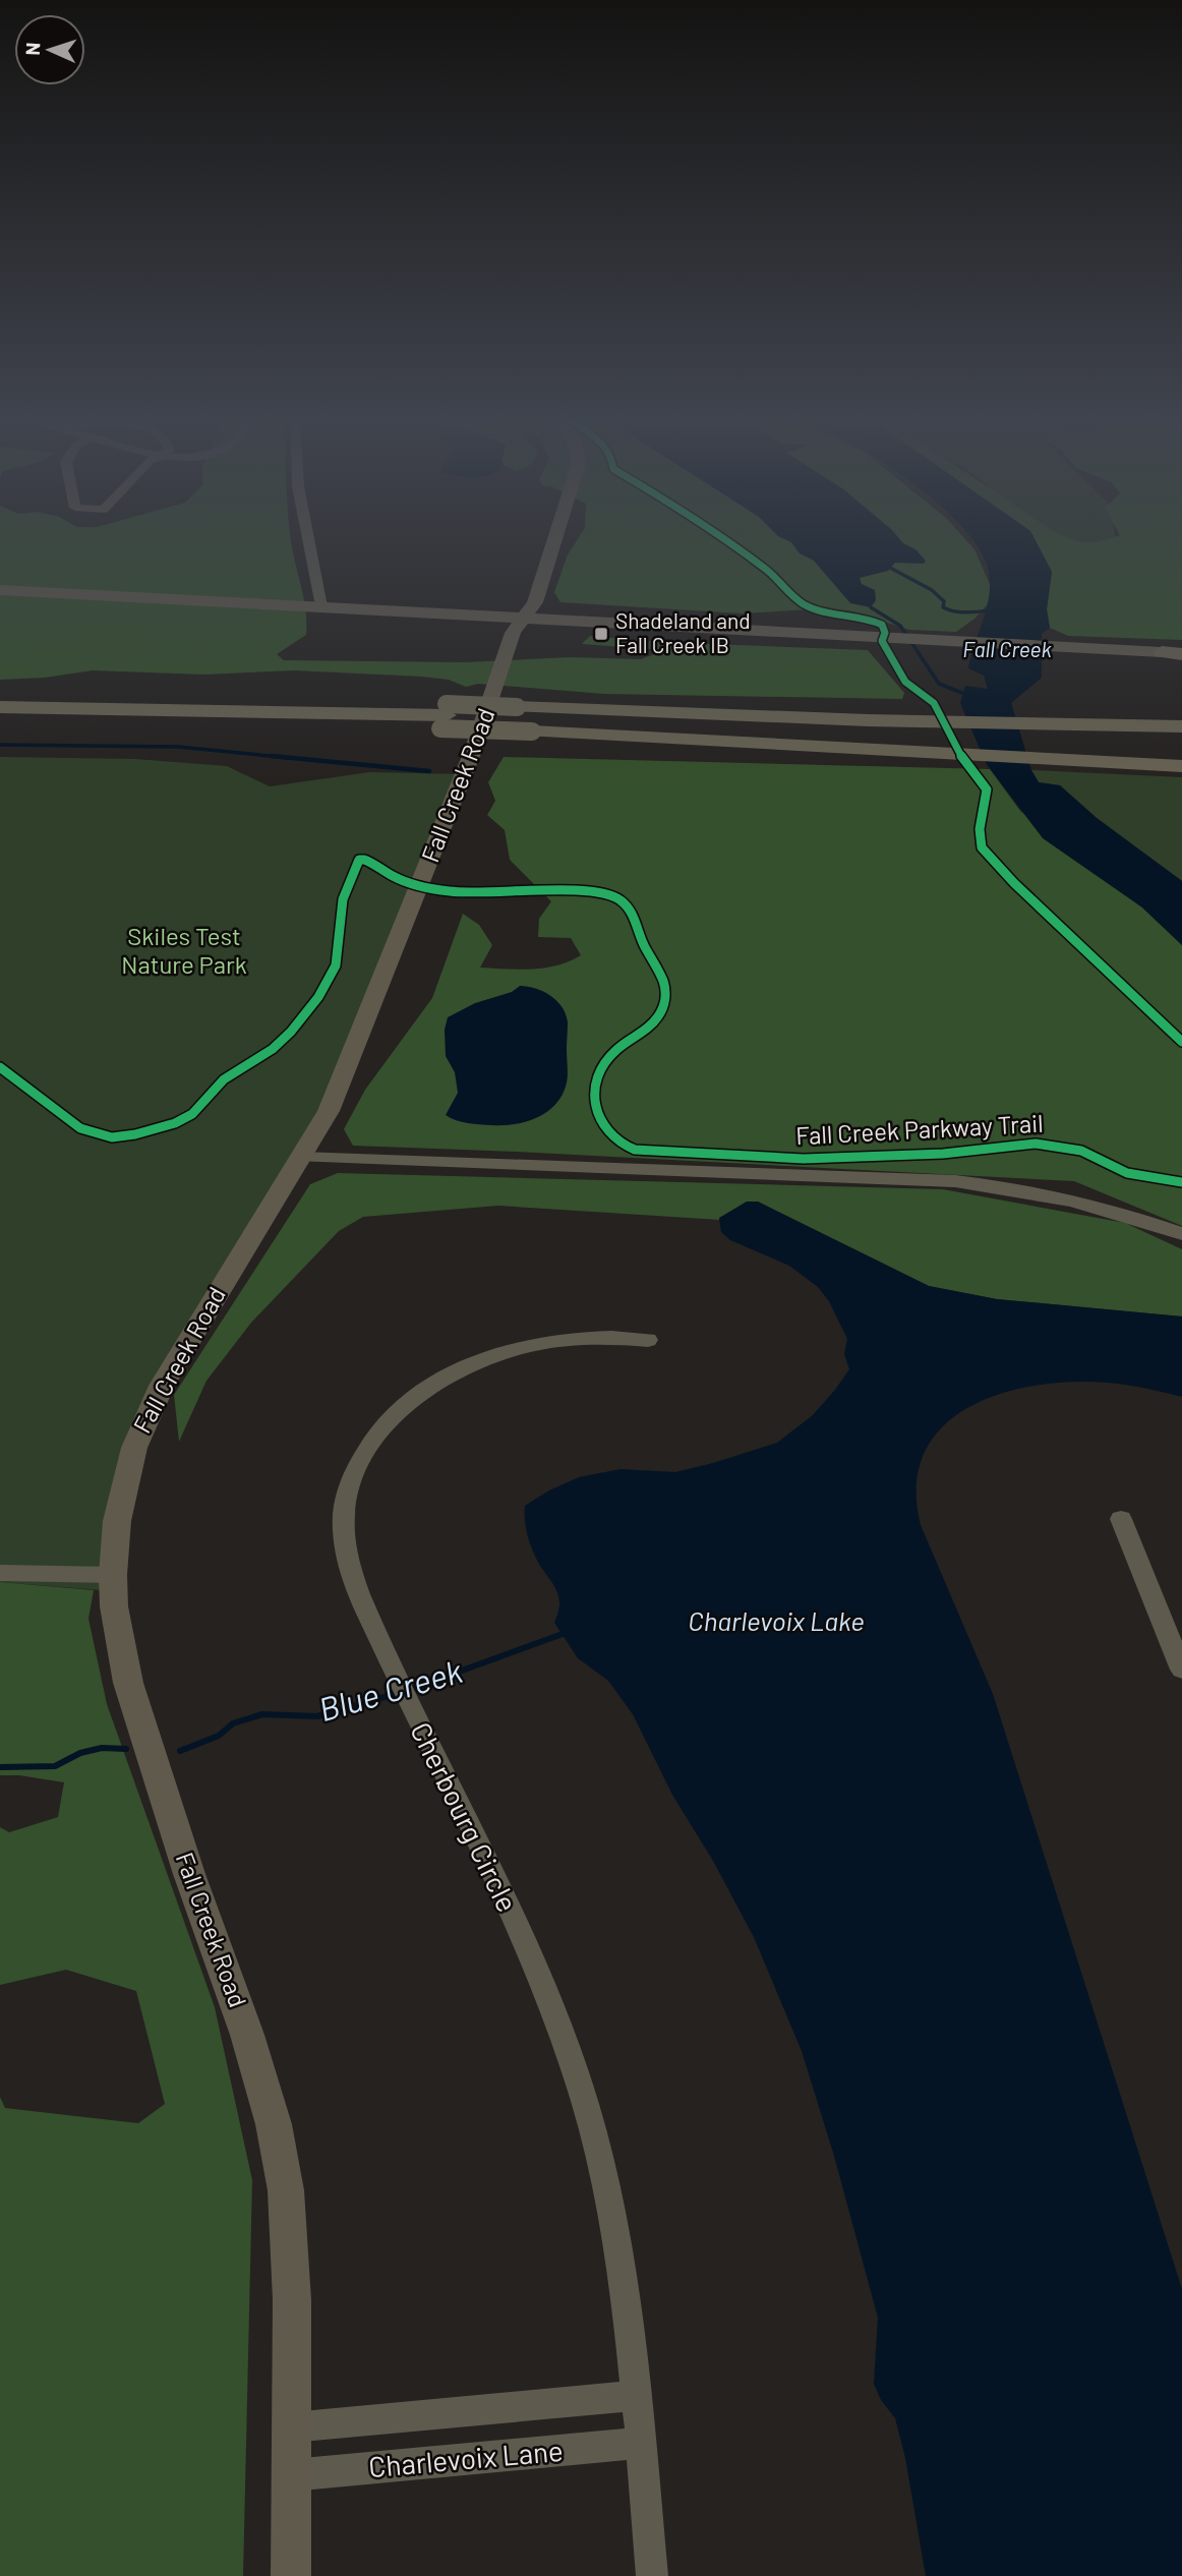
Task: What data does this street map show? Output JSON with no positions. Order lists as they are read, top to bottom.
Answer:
{
  "streets": {
    "main road": ["Fall Creek Road"],
    "street": ["Cherbourg Circle", "Charlevoix Lane"],
    "cycle path": ["Fall Creek Parkway Trail"]
  },
  "crossings": [
    ["Fall Creek Road", "Charlevoix Lane"],
    ["Cherbourg Circle", "Charlevoix Lane"]
  ],
  "water": ["Fall Creek", "Charlevoix Lake", "Blue Creek"],
  "parks": ["Skiles Test Nature Park"],
  "places": {
    "transit": ["Shadeland and Fall Creek IB"]
  },
  "north": "left"
}
